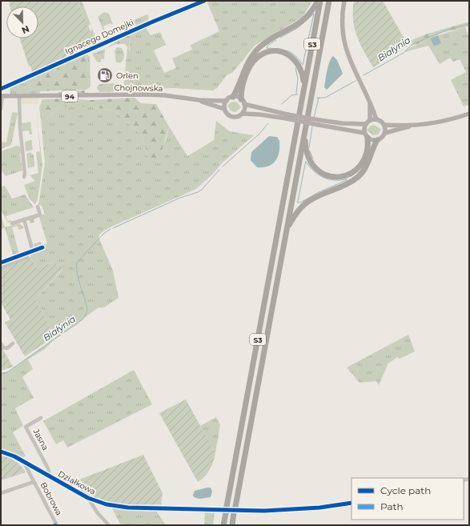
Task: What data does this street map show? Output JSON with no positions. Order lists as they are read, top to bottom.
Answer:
{
  "streets": {
    "highway": ["S3"],
    "main road": ["Chojnowska", "94"],
    "street": [
      "Ignacego Domejki",
      "Jasna",
      "Działkowa",
      "Bobrowa"
    ]
  },
  "crossings": [
    ["Chojnowska", "94"],
    ["Jasna", "Działkowa"],
    ["Działkowa", "Bobrowa"]
  ],
  "water": ["Białynia"],
  "places": {
    "fuel station": ["Orlen"]
  },
  "legend": ["Cycle path", "Path"],
  "north": "bottom right"
}
